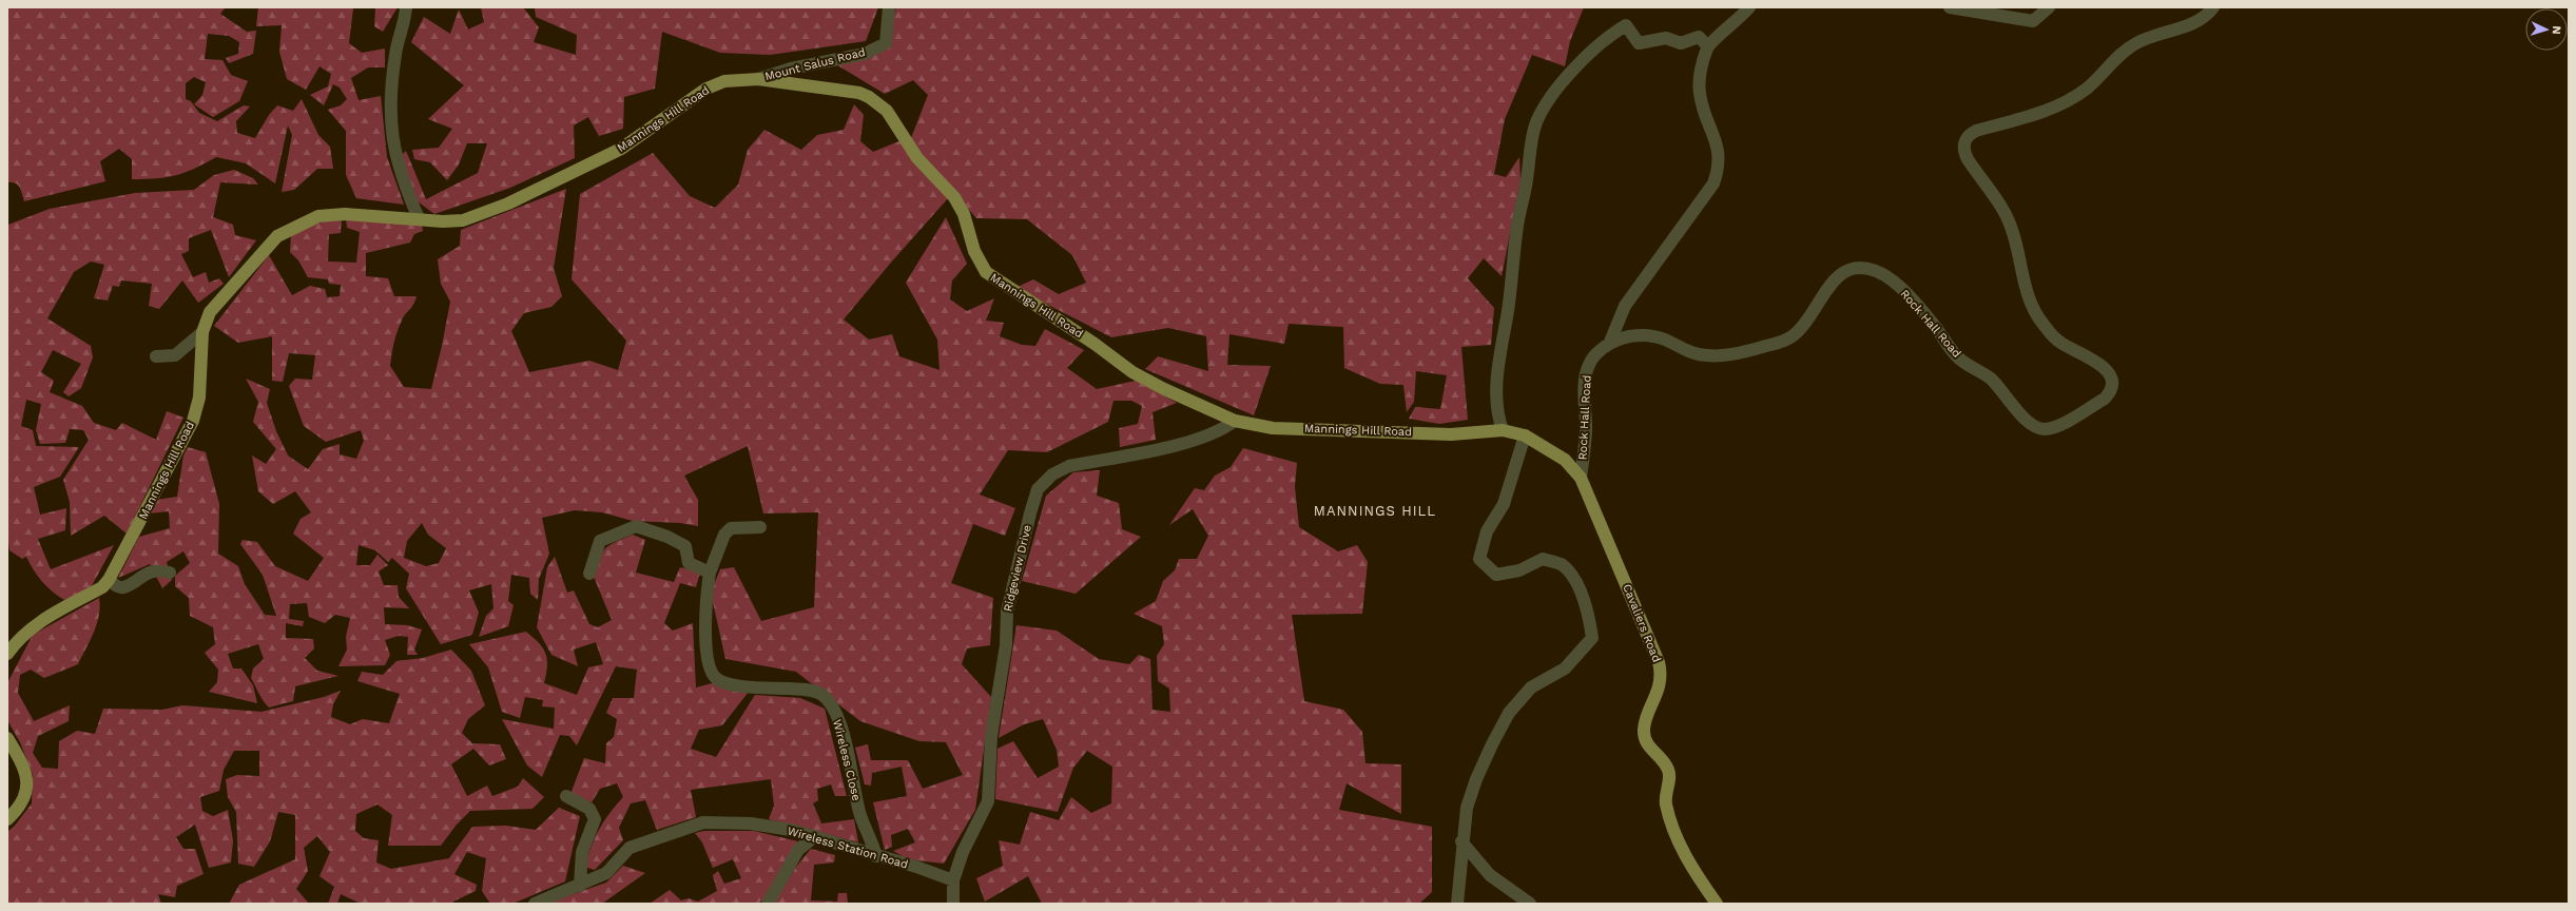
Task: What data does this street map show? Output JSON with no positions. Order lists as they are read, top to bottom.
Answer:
{
  "streets": {
    "main road": ["Mannings Hill Road", "Cavaliers Road"],
    "street": [
      "Mount Salus Road",
      "Rock Hall Road",
      "Ridgeview Drive",
      "Wireless Close",
      "Wireless Station Road"
    ]
  },
  "crossings": [
    ["Mount Salus Road", "Mannings Hill Road"],
    ["Mannings Hill Road", "Rock Hall Road"],
    ["Mannings Hill Road", "Ridgeview Drive"],
    ["Mannings Hill Road", "Cavaliers Road"],
    ["Rock Hall Road", "Cavaliers Road"],
    ["Ridgeview Drive", "Wireless Station Road"],
    ["Wireless Close", "Wireless Station Road"]
  ],
  "districts": ["MANNINGS HILL"],
  "north": "right"
}
